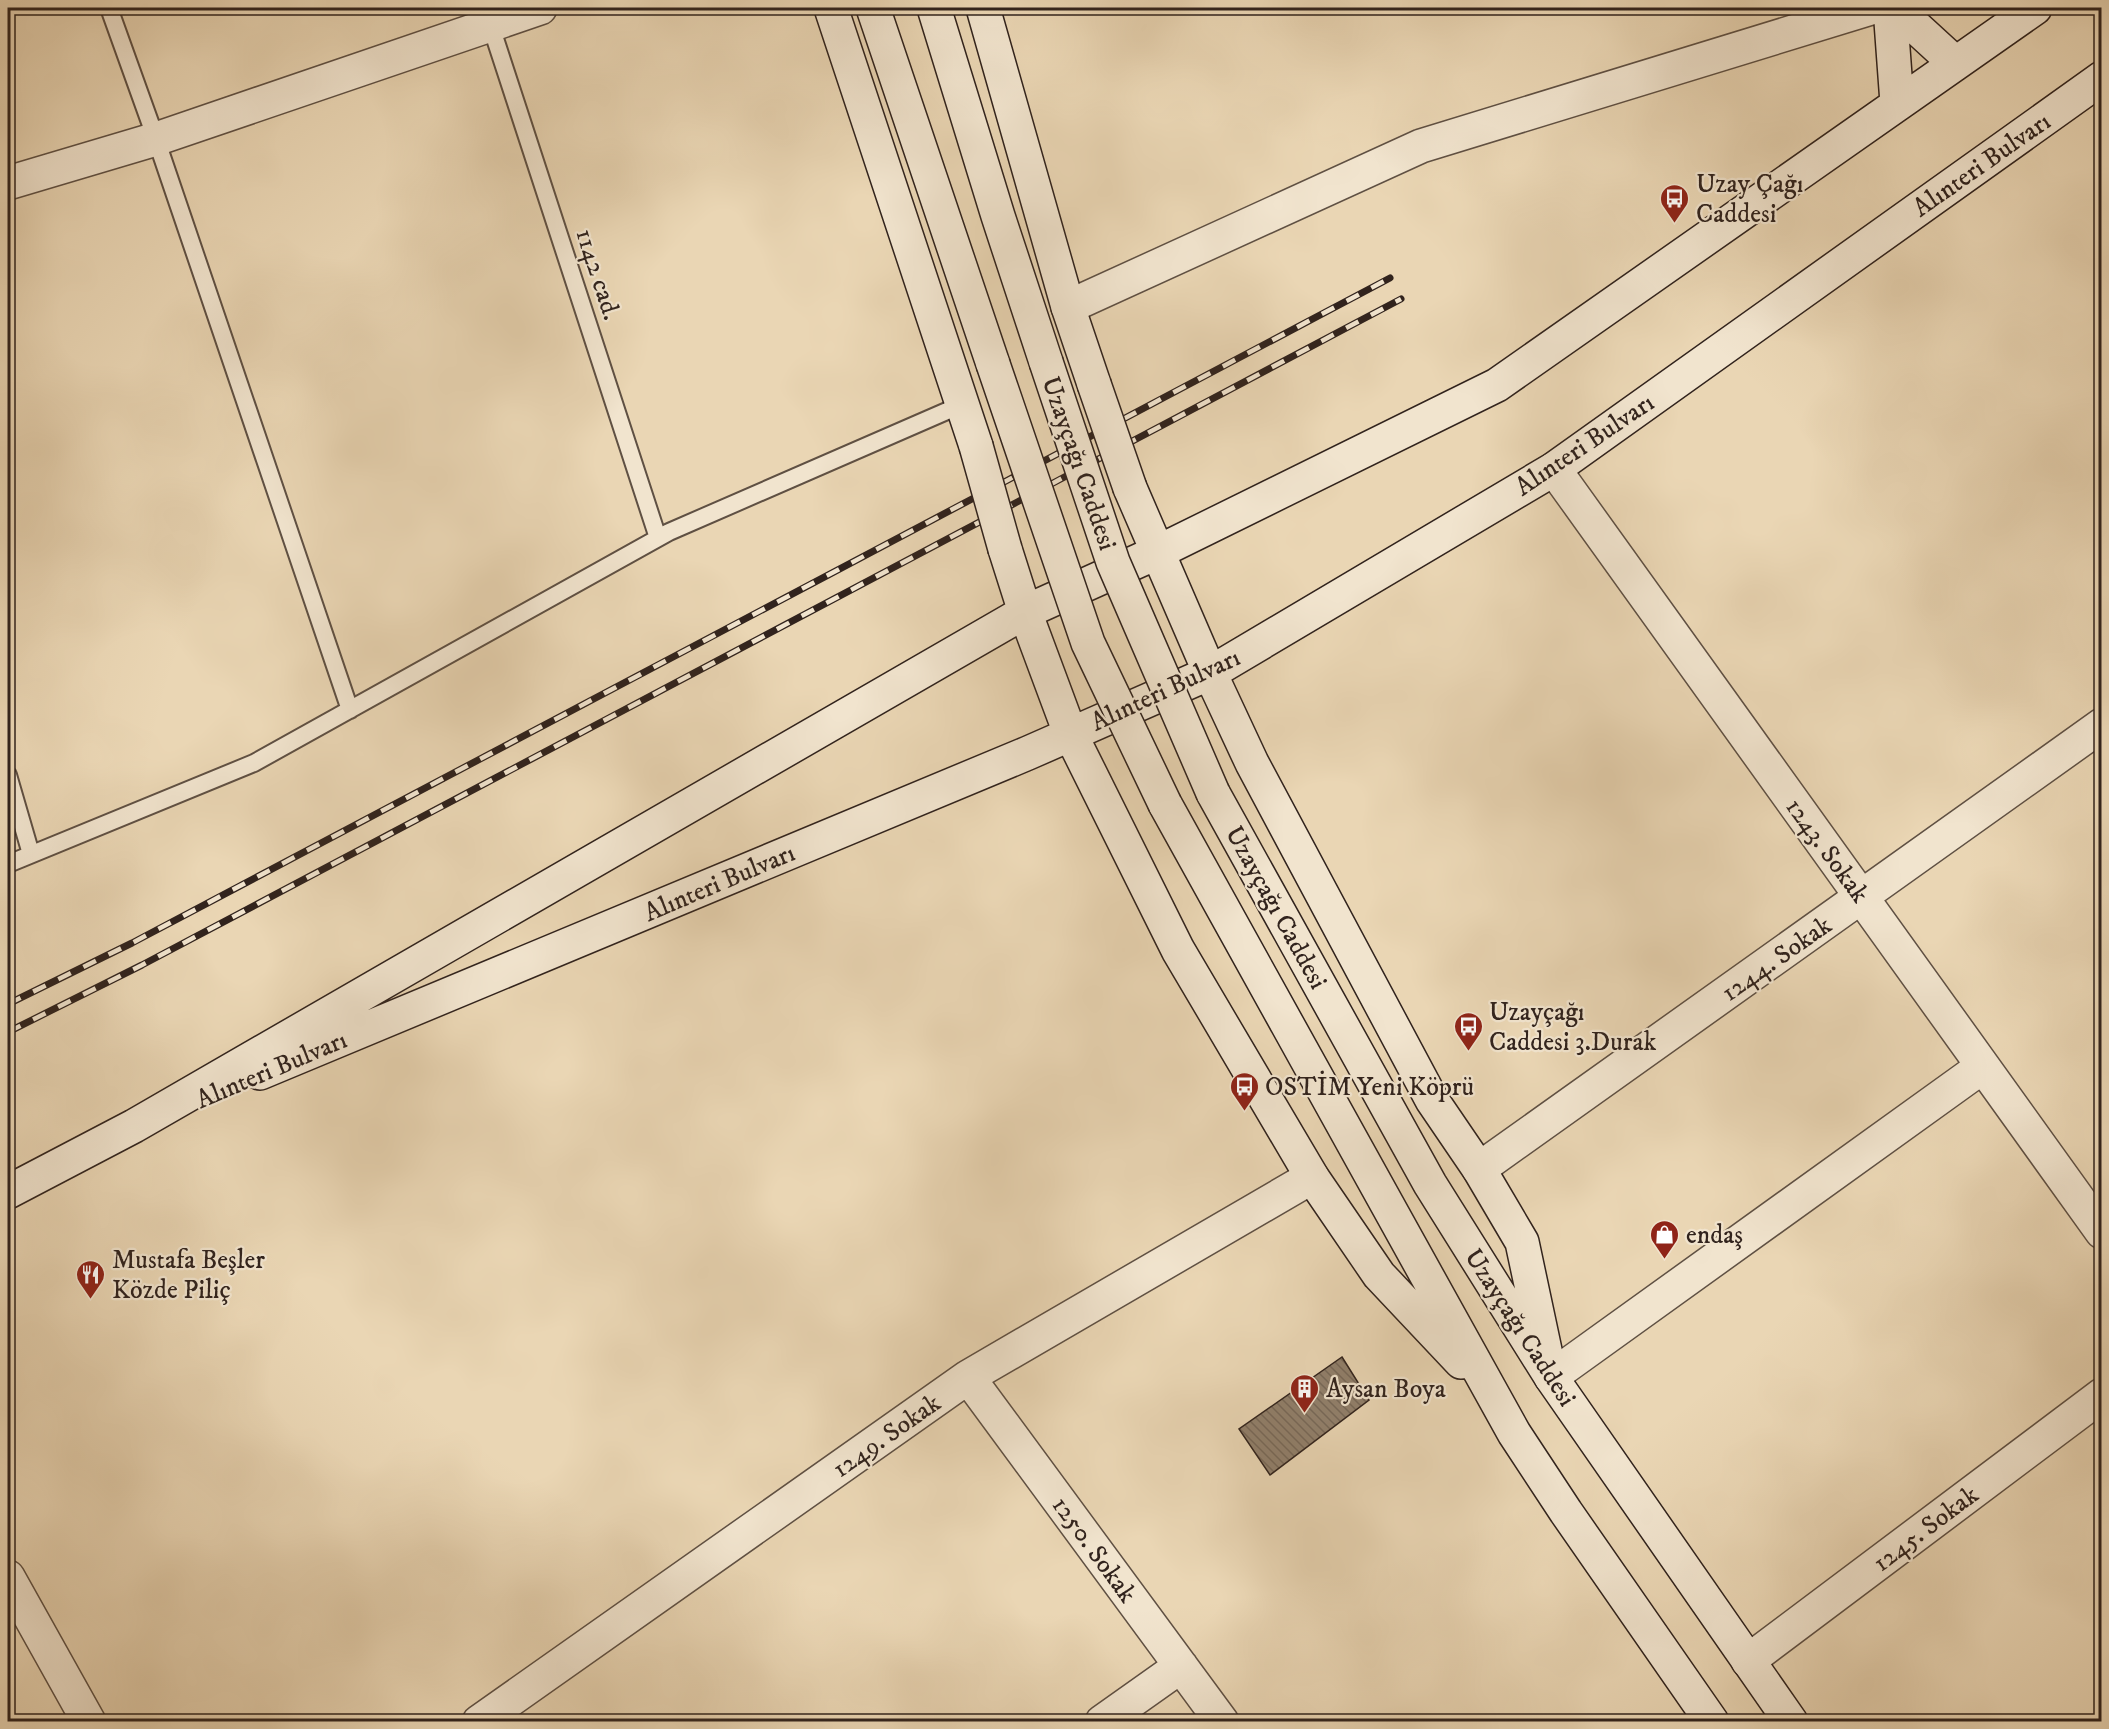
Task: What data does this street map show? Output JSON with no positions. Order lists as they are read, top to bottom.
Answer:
{
  "streets": {
    "main road": [
      "Alınteri Bulvarı",
      "Uzayçağı Caddesi",
      "1243. Sokak",
      "1244. Sokak",
      "1249. Sokak",
      "1245. Sokak",
      "1250. Sokak"
    ],
    "lane": ["1142 cad."]
  },
  "crossings": [
    ["Alınteri Bulvarı", "1243. Sokak"],
    ["Uzayçağı Caddesi", "1245. Sokak"],
    ["1243. Sokak", "1244. Sokak"],
    ["1249. Sokak", "1250. Sokak"]
  ],
  "places": {
    "bus stop": ["Uzay Çağı Caddesi", "Uzayçağı Caddesi 3.Durak", "OSTİM Yeni Köprü"],
    "shop": ["endaş"],
    "restaurant": ["Mustafa Beşler Közde Piliç"],
    "building": ["Aysan Boya"]
  }
}
